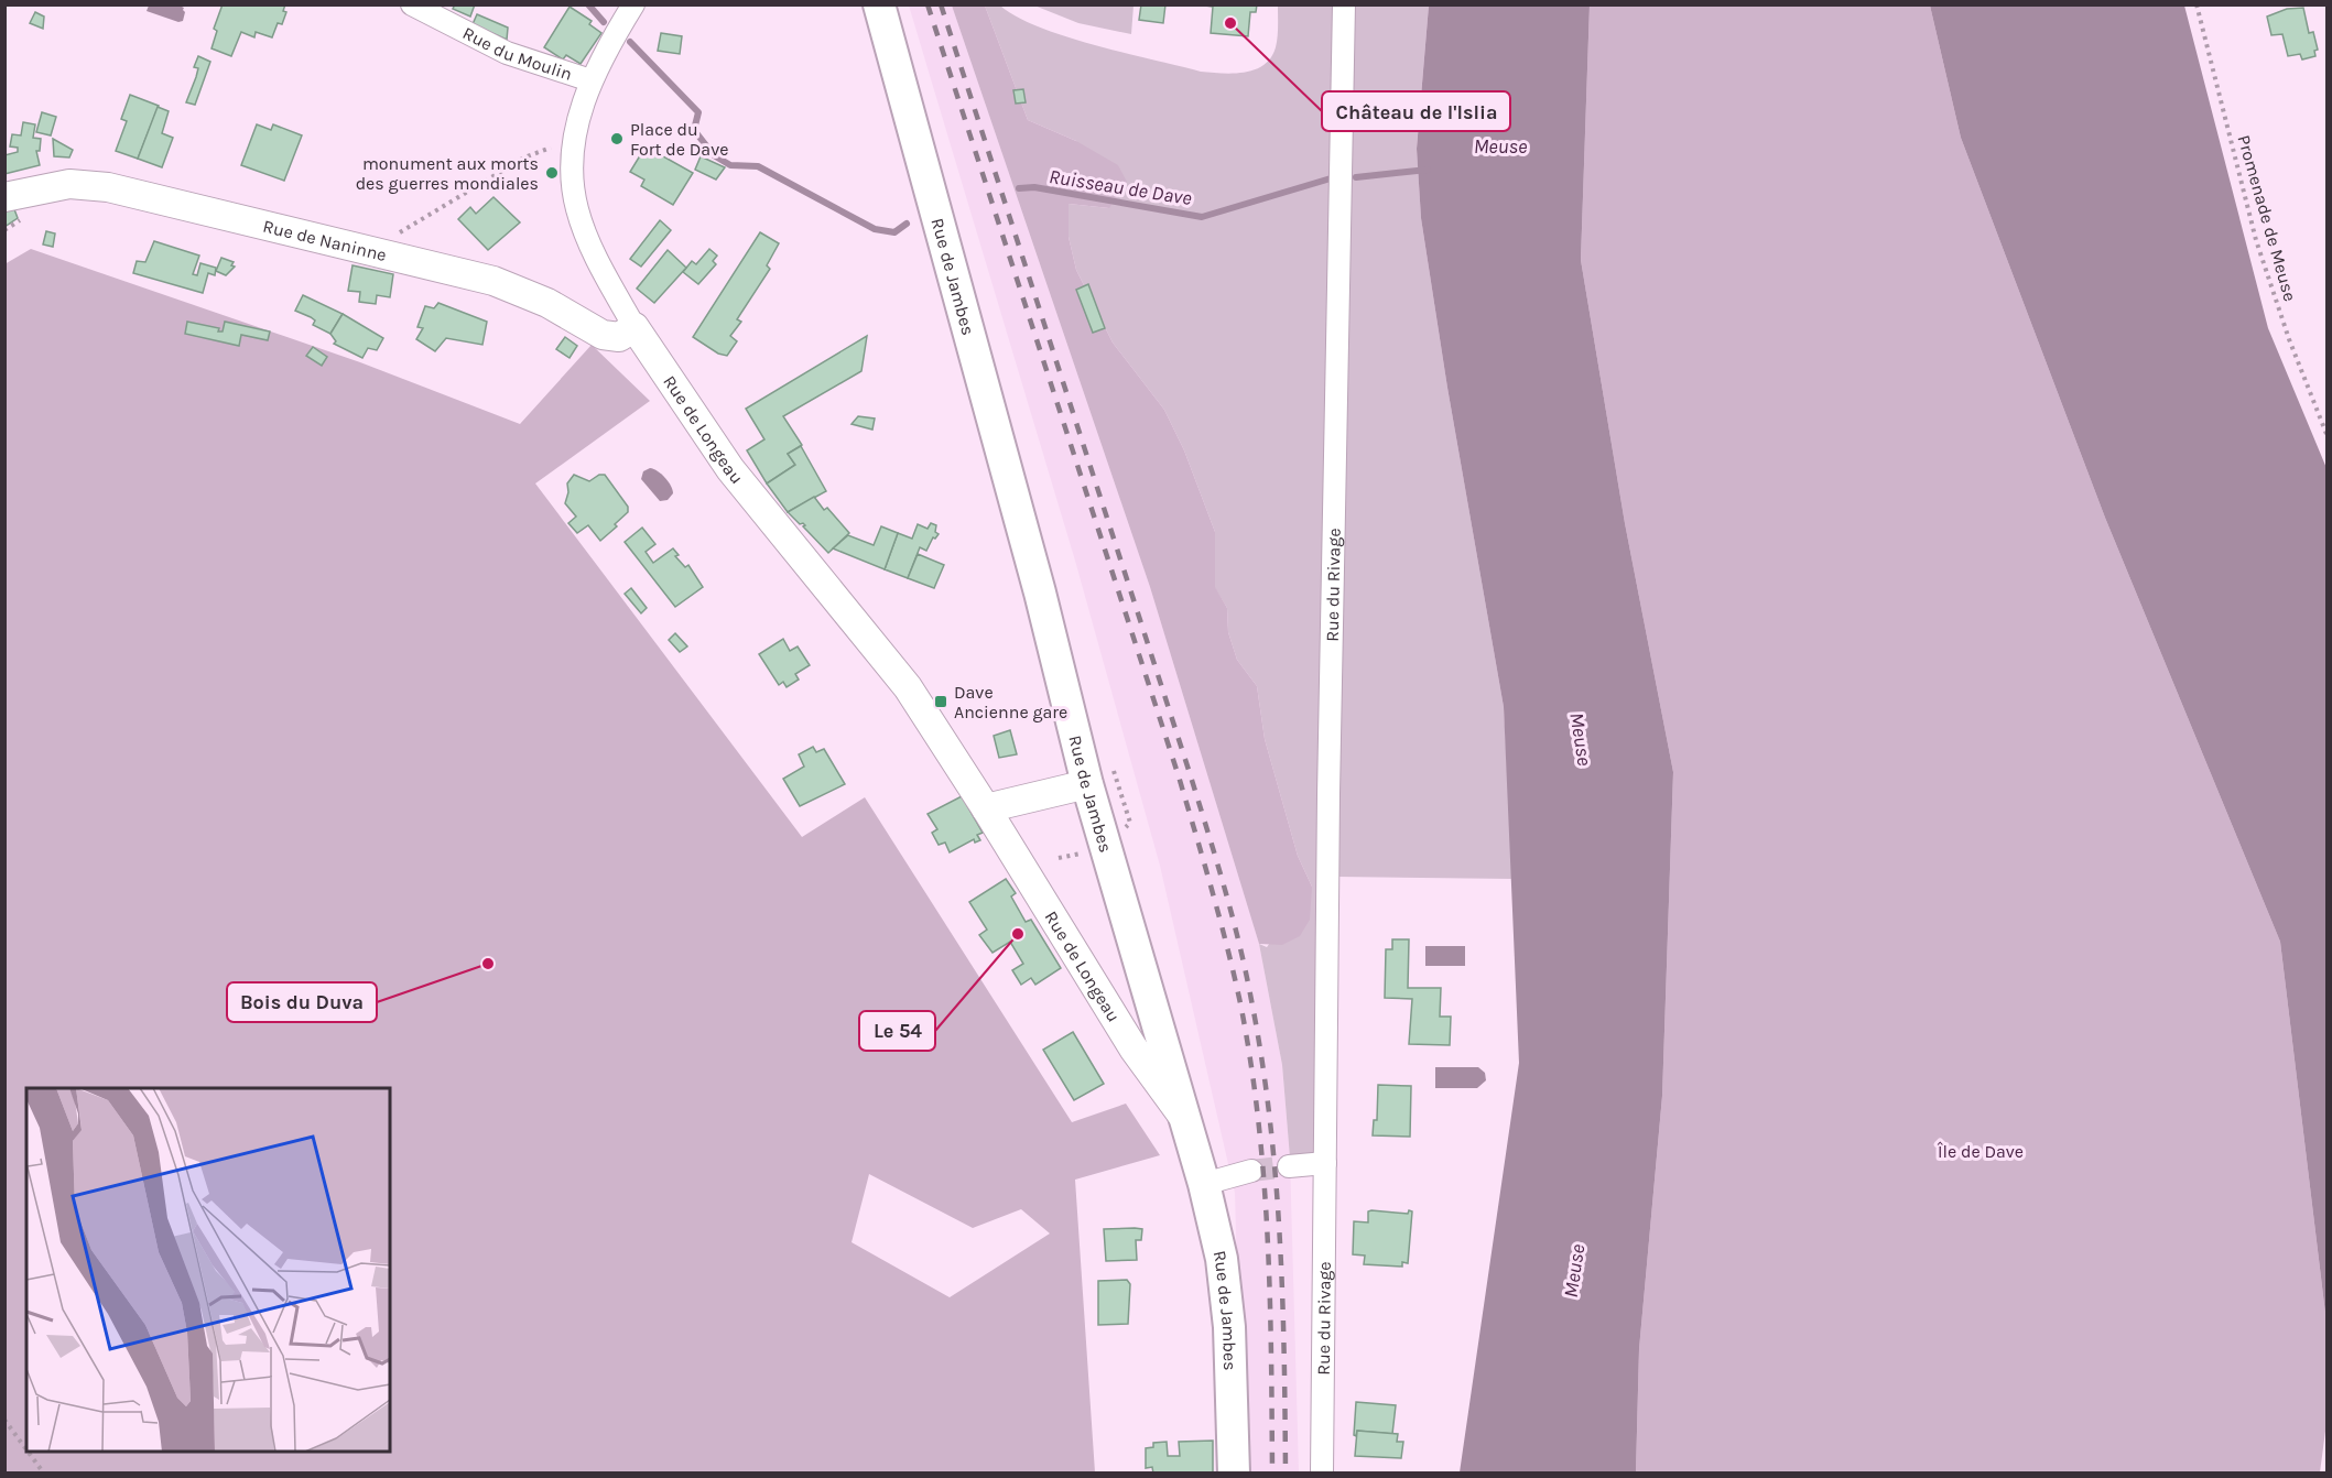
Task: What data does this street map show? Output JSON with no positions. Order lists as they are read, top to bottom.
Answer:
{
  "streets": {
    "main road": ["Rue de Jambes"],
    "street": [
      "Rue du Moulin",
      "Rue de Naninne",
      "Rue de Longeau",
      "Rue du Rivage"
    ],
    "path": ["Promenade de Meuse"]
  },
  "crossings": [
    ["Rue du Moulin", "Rue de Longeau"],
    ["Rue de Naninne", "Rue de Longeau"],
    ["Rue de Jambes", "Rue de Longeau"]
  ],
  "water": ["Meuse", "Ruisseau de Dave"],
  "parks": ["Île de Dave"],
  "places": {
    "other": [
      "Château de l'Islia",
      "Place du Fort de Dave",
      "monument aux morts des guerres mondiales",
      "Le 54",
      "Bois du Duva"
    ],
    "transit": ["Dave Ancienne gare"]
  }
}
